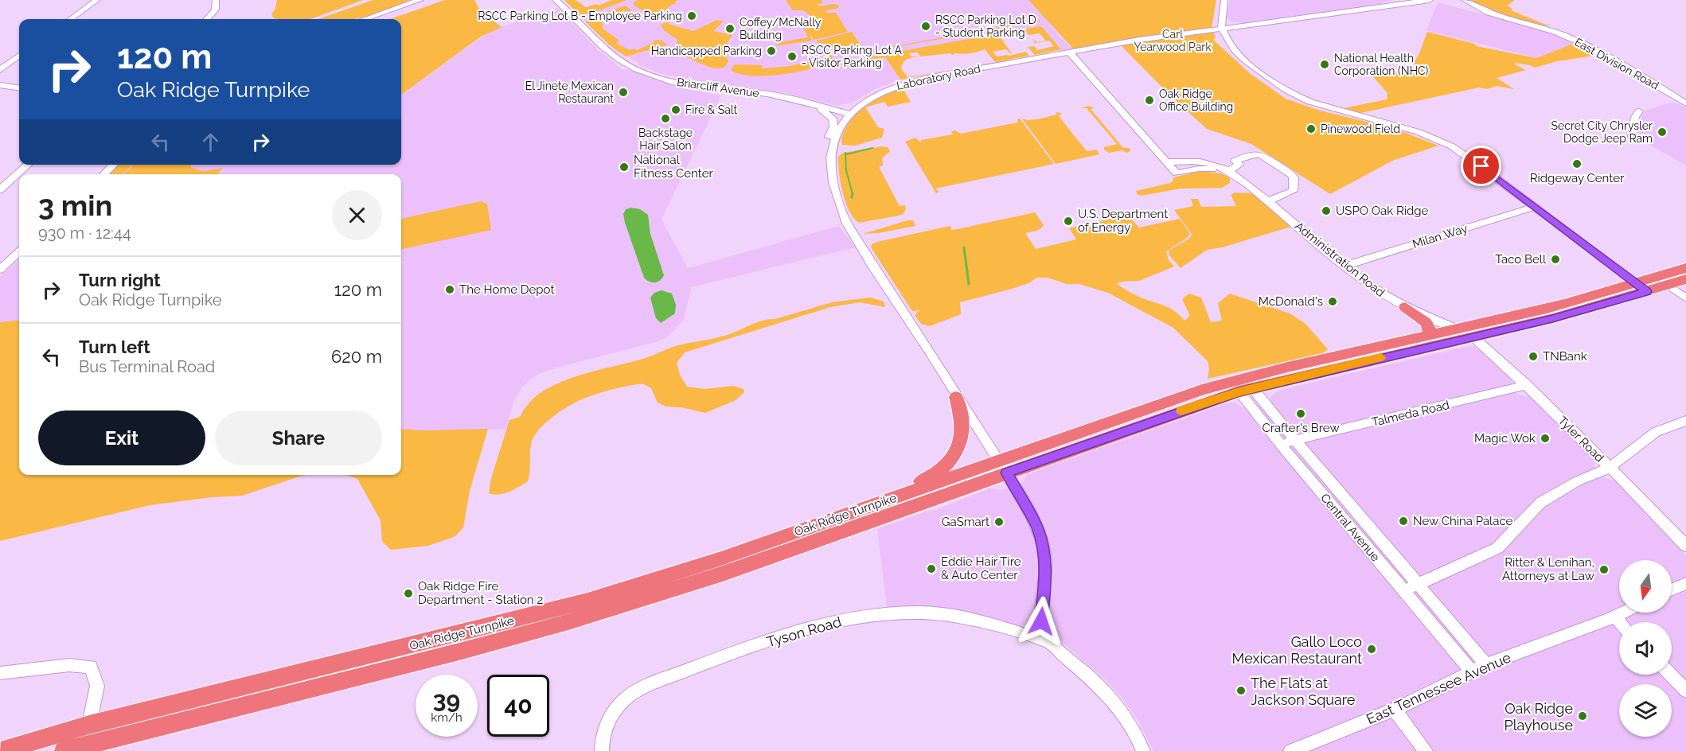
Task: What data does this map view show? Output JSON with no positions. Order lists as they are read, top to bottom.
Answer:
{
  "streets": {
    "highway": ["Oak Ridge Turnpike"],
    "street": [
      "East Division Road",
      "Laboratory Road",
      "Briarcliff Avenue",
      "Milan Way",
      "Administration Road",
      "Talmeda Road",
      "Tyler Road",
      "Central Avenue",
      "Tyson Road",
      "East Tennessee Avenue"
    ]
  },
  "crossings": [
    ["Laboratory Road", "Briarcliff Avenue"],
    ["Laboratory Road", "Oak Ridge Turnpike"],
    ["Laboratory Road", "Tyson Road"],
    ["Milan Way", "Administration Road"],
    ["Administration Road", "Tyler Road"],
    ["Administration Road", "Oak Ridge Turnpike"],
    ["Talmeda Road", "Tyler Road"],
    ["Talmeda Road", "Central Avenue"],
    ["Tyler Road", "Oak Ridge Turnpike"],
    ["Oak Ridge Turnpike", "Central Avenue"],
    ["Central Avenue", "East Tennessee Avenue"]
  ],
  "parks": ["Carl Yearwood Park"],
  "places": [
    "RSCC Parking Lot B - Employee Parking",
    "RSCC Parking Lot D - Student Parking",
    "Coffey/McNally Building",
    "Handicapped Parking",
    "RSCC Parking Lot A - Visitor Parking",
    "National Health Corporation (NHC)",
    "El Jinete Mexican Restaurant",
    "Oak Ridge Office Building",
    "Fire & Salt",
    "Backstage Hair Salon",
    "Pinewood Field",
    "Secret City Chrysler Dodge Jeep Ram",
    "Ridgeway Center",
    "National Fitness Center",
    "USPO Oak Ridge",
    "U.S. Department of Energy",
    "Taco Bell",
    "The Home Depot",
    "McDonald's",
    "TNBank",
    "Crafter's Brew",
    "Magic Wok",
    "New China Palace",
    "GaSmart",
    "Eddie Hair Tire & Auto Center",
    "Ritter & Lenihan, Attorneys at Law",
    "Oak Ridge Fire Department - Station 2",
    "Gallo Loco Mexican Restaurant",
    "The Flats at Jackson Square",
    "Oak Ridge Playhouse"
  ],
  "north": "bottom",
  "page": {
    "turn": ["120 m", "Oak Ridge Turnpike"],
    "heading": ["3 min", "930 m · 12:44"],
    "list": [
      {
        "name": "Turn right",
        "note": "Oak Ridge Turnpike",
        "value": "120 m"
      },
      {
        "name": "Turn left",
        "note": "Bus Terminal Road",
        "value": "620 m"
      }
    ],
    "buttons": ["Exit", "Share"],
    "speed": "39 km/h",
    "limit": "40"
  }
}
